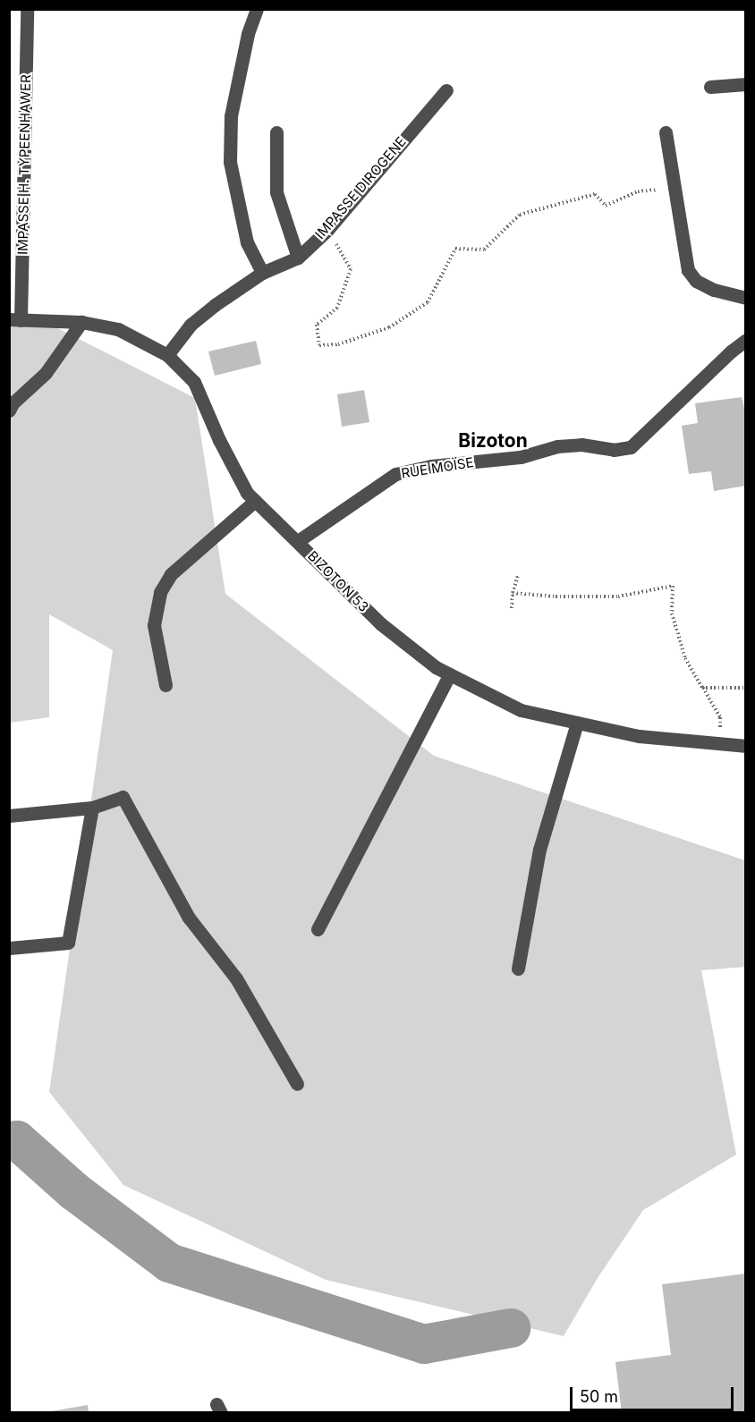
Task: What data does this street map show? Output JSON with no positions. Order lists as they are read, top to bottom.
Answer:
{
  "streets": {
    "street": [
      "IMPASSE H. TYPEENHAWER",
      "IMPASSE DIROGENE",
      "RUE MOÏSE",
      "BIZOTON 53"
    ]
  },
  "crossings": [
    ["IMPASSE H. TYPEENHAWER", "BIZOTON 53"],
    ["IMPASSE DIROGENE", "BIZOTON 53"],
    ["RUE MOÏSE", "BIZOTON 53"]
  ],
  "districts": ["Bizoton"],
  "scale_bar": "50 m"
}
